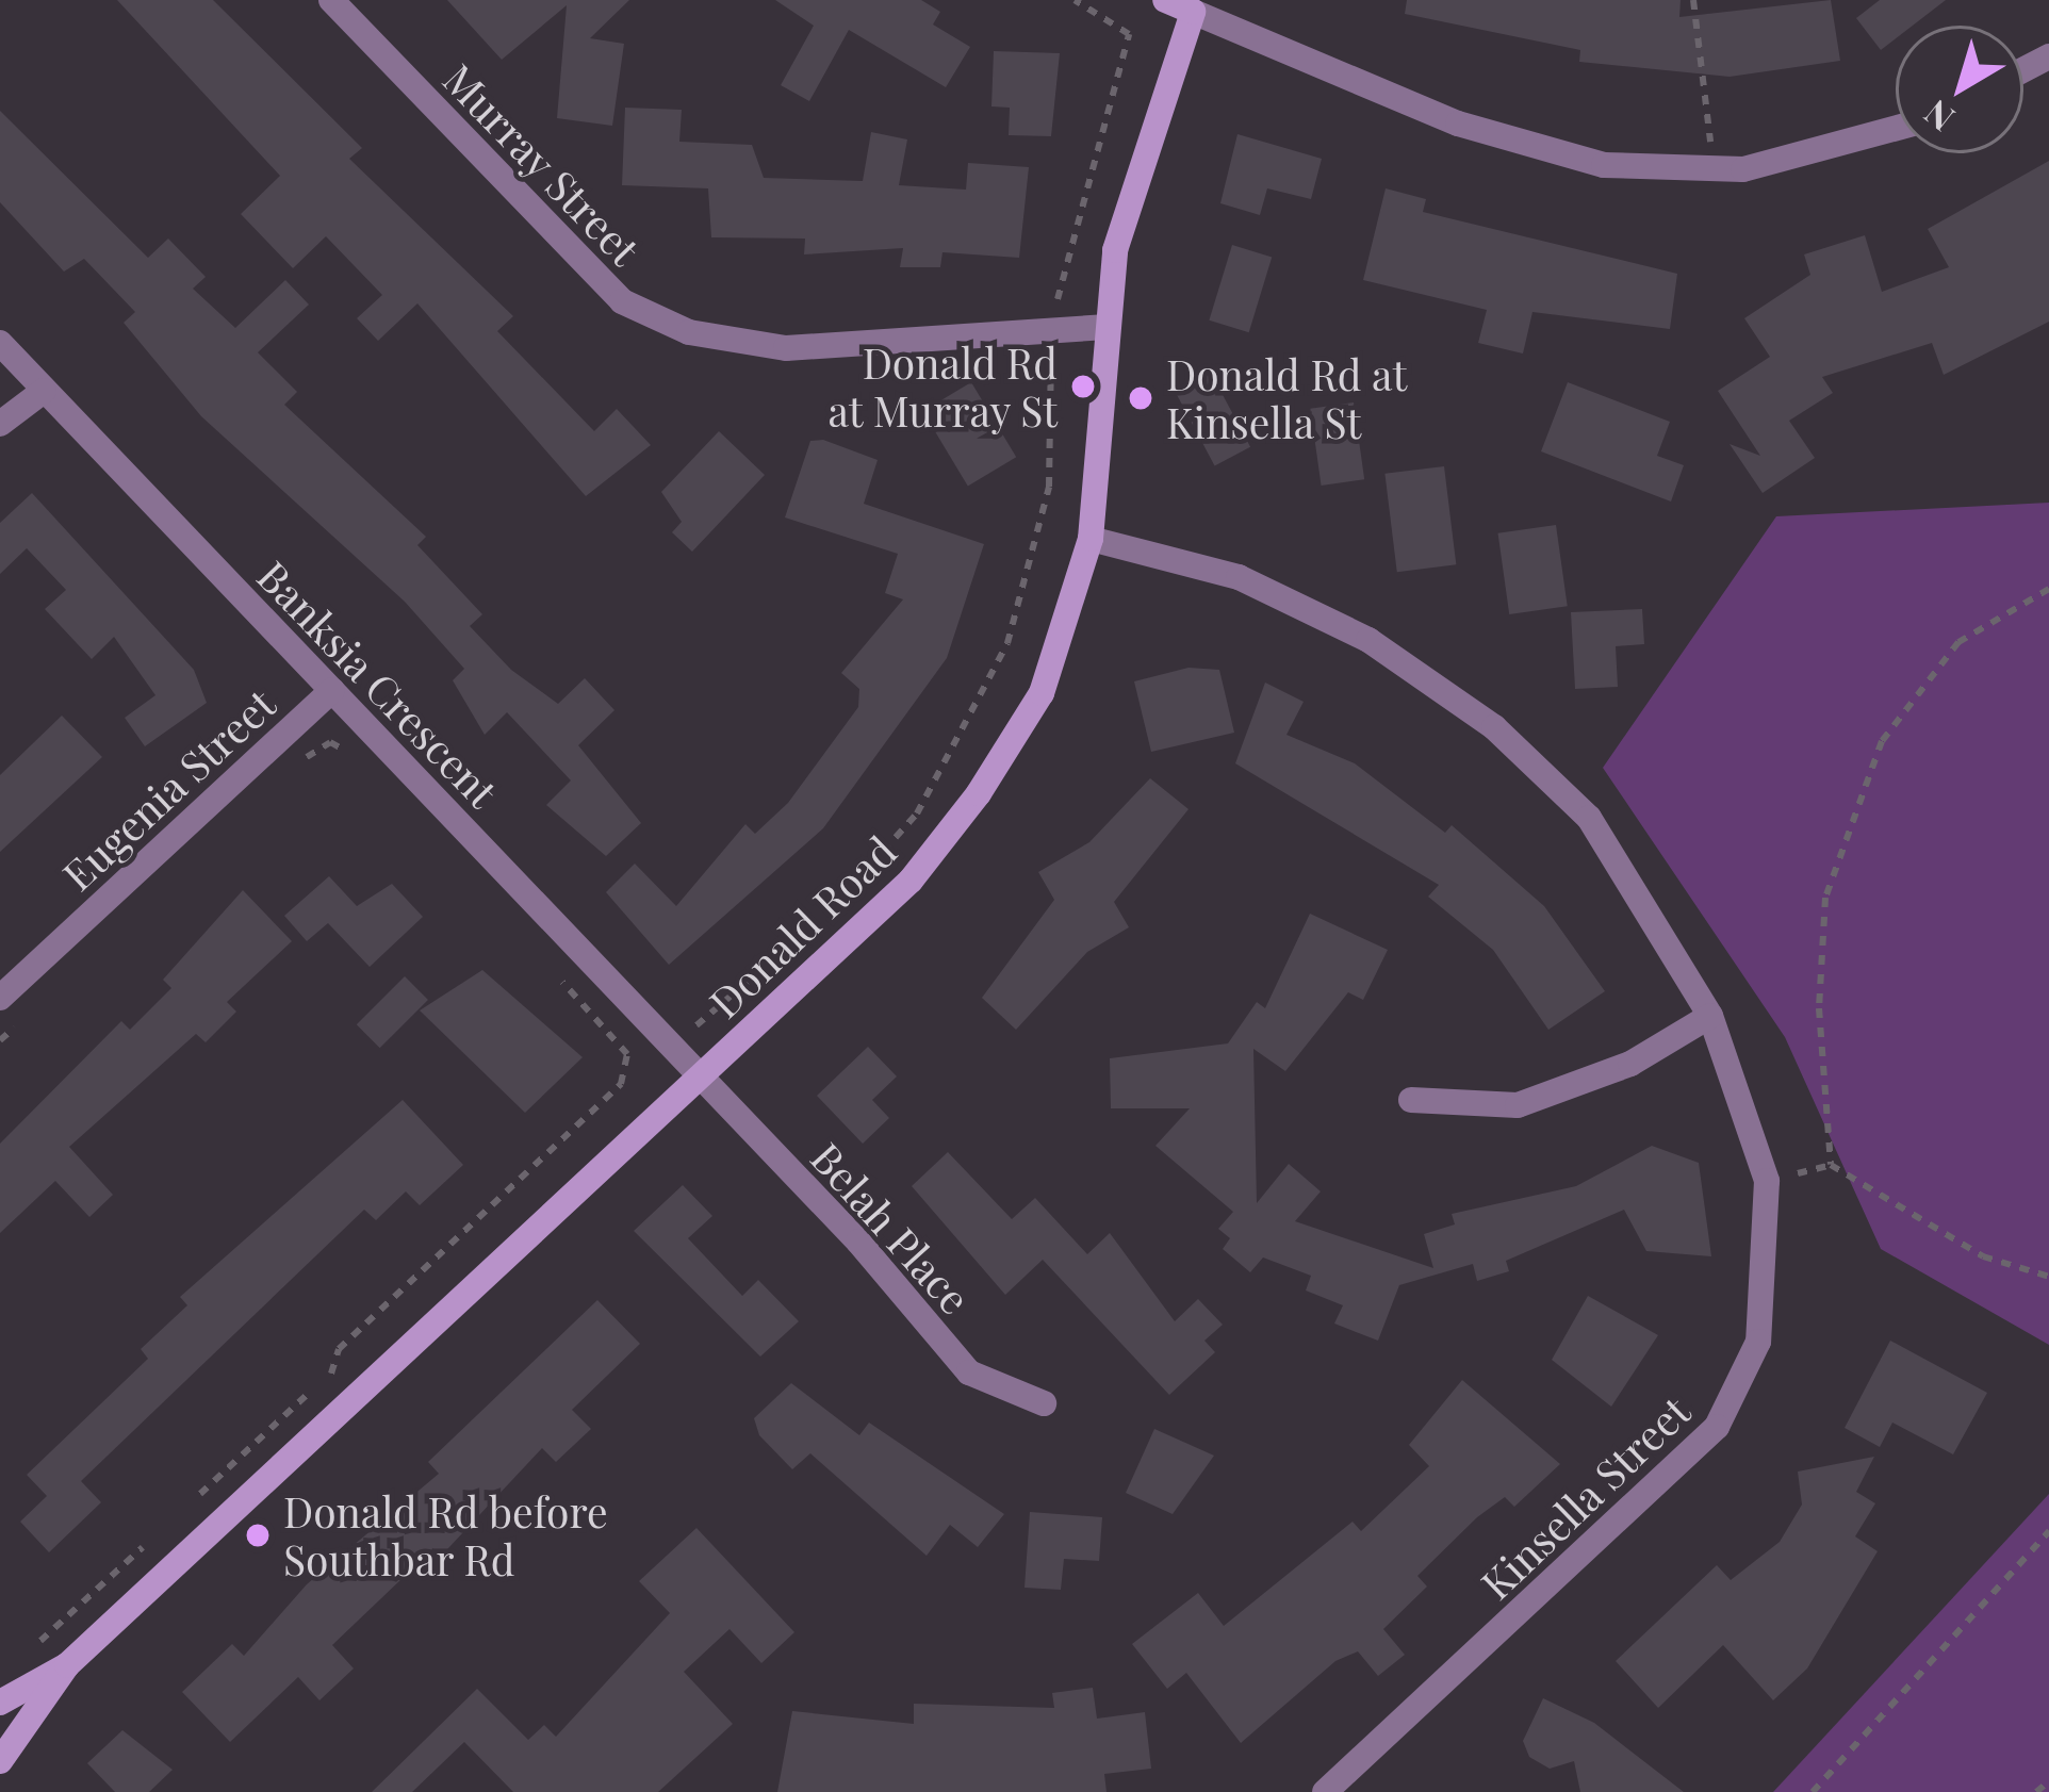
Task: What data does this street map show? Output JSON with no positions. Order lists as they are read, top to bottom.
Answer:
{
  "streets": {
    "street": [
      "Murray Street",
      "Banksia Crescent",
      "Eugenia Street",
      "Donald Road",
      "Belah Place",
      "Kinsella Street"
    ]
  },
  "crossings": [
    ["Murray Street", "Donald Road"],
    ["Banksia Crescent", "Eugenia Street"],
    ["Banksia Crescent", "Donald Road"],
    ["Banksia Crescent", "Belah Place"],
    ["Donald Road", "Belah Place"],
    ["Donald Road", "Kinsella Street"]
  ],
  "places": ["Donald Rd at Murray St", "Donald Rd at Kinsella St", "Donald Rd before Southbar Rd"],
  "north": "bottom left"
}
